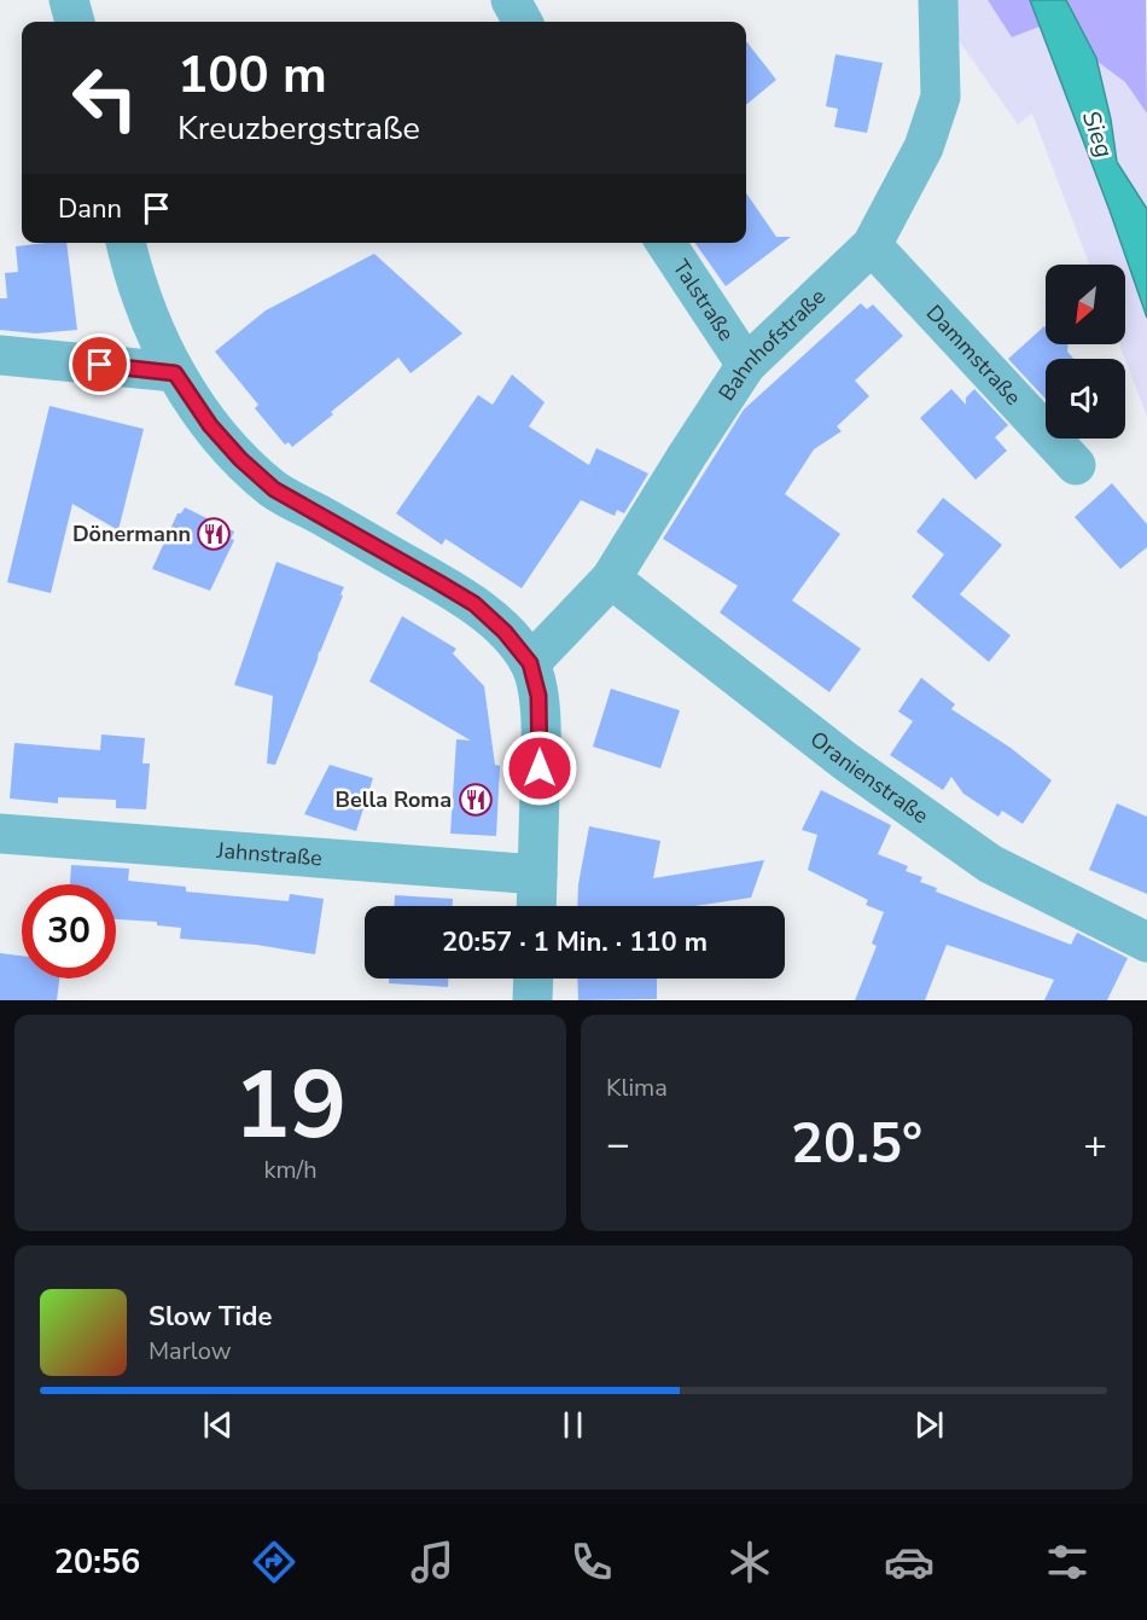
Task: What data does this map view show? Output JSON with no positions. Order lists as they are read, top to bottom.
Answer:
{
  "streets": {
    "street": [
      "Talstraße",
      "Bahnhofstraße",
      "Dammstraße",
      "Oranienstraße",
      "Jahnstraße"
    ]
  },
  "crossings": [
    ["Talstraße", "Bahnhofstraße"],
    ["Bahnhofstraße", "Dammstraße"],
    ["Bahnhofstraße", "Oranienstraße"]
  ],
  "water": ["Sieg"],
  "places": {
    "restaurant": ["Dönermann", "Bella Roma"]
  },
  "north": "bottom left",
  "page": {
    "turn": ["100 m", "Kreuzbergstraße"],
    "then": "Dann",
    "limit": "30",
    "trip": "20:57 · 1 Min. · 110 m",
    "tile": [
      ["19", "km/h"],
      "Klima"
    ],
    "heat": ["−", "20.5°", "+"],
    "song": ["Slow Tide", "Marlow"],
    "tabs": "20:56"
  }
}
